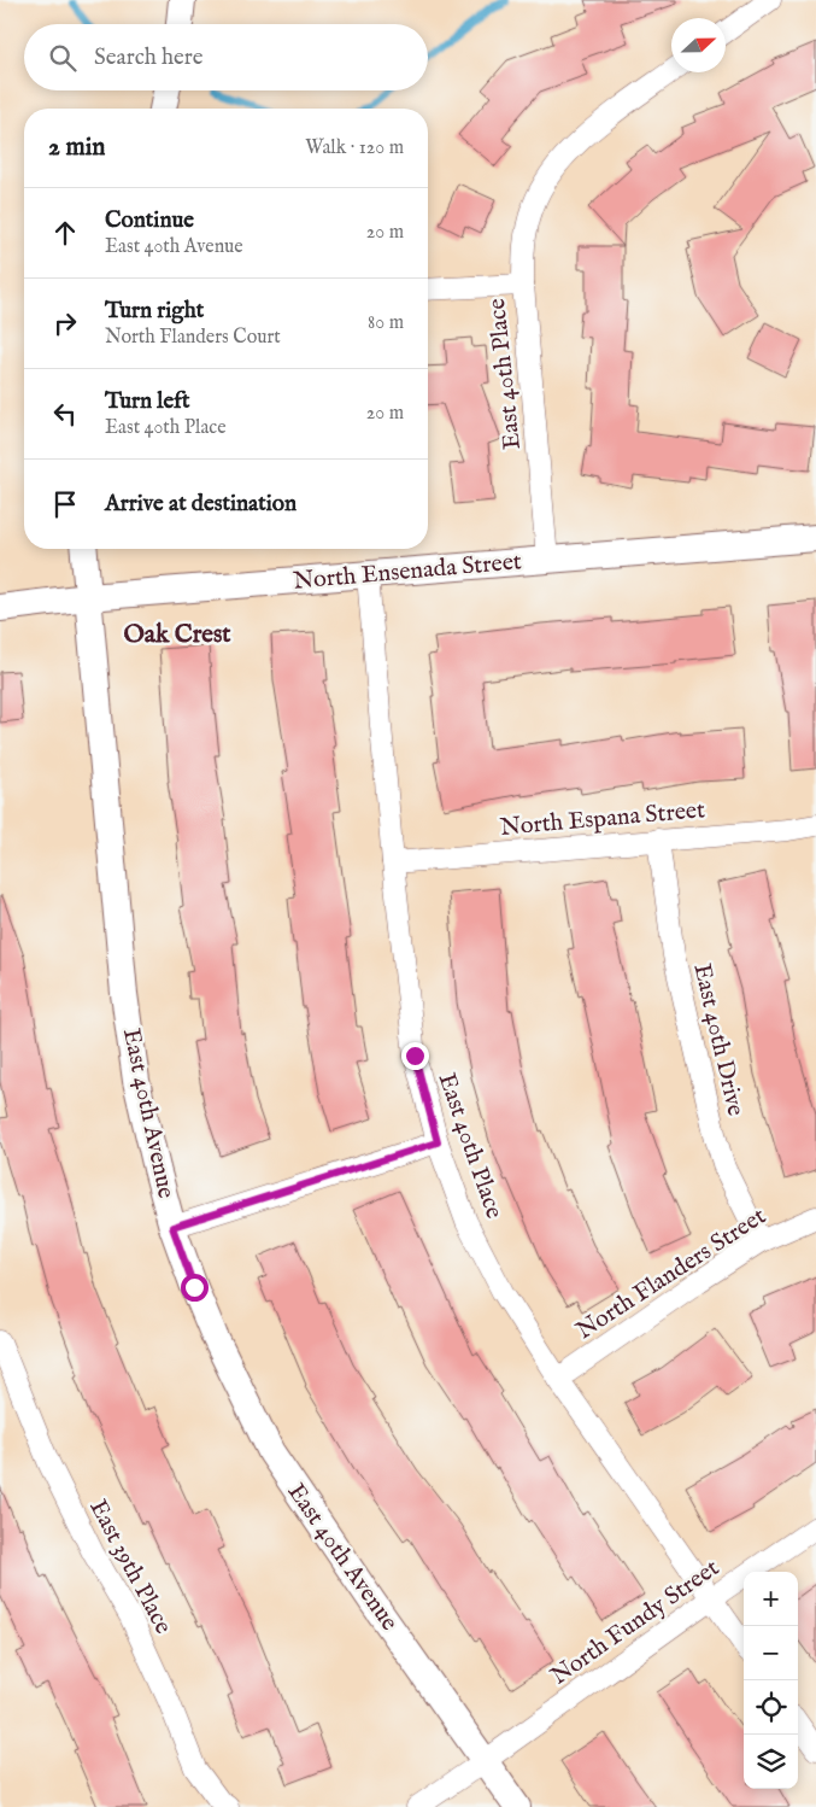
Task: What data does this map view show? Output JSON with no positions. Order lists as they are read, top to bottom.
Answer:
{
  "streets": {
    "street": [
      "East 40th Place",
      "North Ensenada Street",
      "North Espana Street",
      "East 40th Drive",
      "East 40th Avenue",
      "North Flanders Street",
      "East 39th Place",
      "North Fundy Street"
    ]
  },
  "crossings": [
    ["East 40th Place", "North Ensenada Street"],
    ["East 40th Place", "North Espana Street"],
    ["East 40th Place", "North Flanders Street"],
    ["East 40th Place", "North Fundy Street"],
    ["North Ensenada Street", "East 40th Avenue"],
    ["North Espana Street", "East 40th Drive"],
    ["East 40th Drive", "North Flanders Street"],
    ["East 40th Avenue", "North Fundy Street"]
  ],
  "districts": ["Oak Crest"],
  "north": "right",
  "page": {
    "search": "Search here",
    "heading": ["2 min", "Walk · 120 m"],
    "list": [
      ["Continue", "East 40th Avenue", "20 m"],
      ["Turn right", "North Flanders Court", "80 m"],
      ["Turn left", "East 40th Place", "20 m"],
      "Arrive at destination"
    ],
    "map_buttons": ["+", "−"]
  }
}
